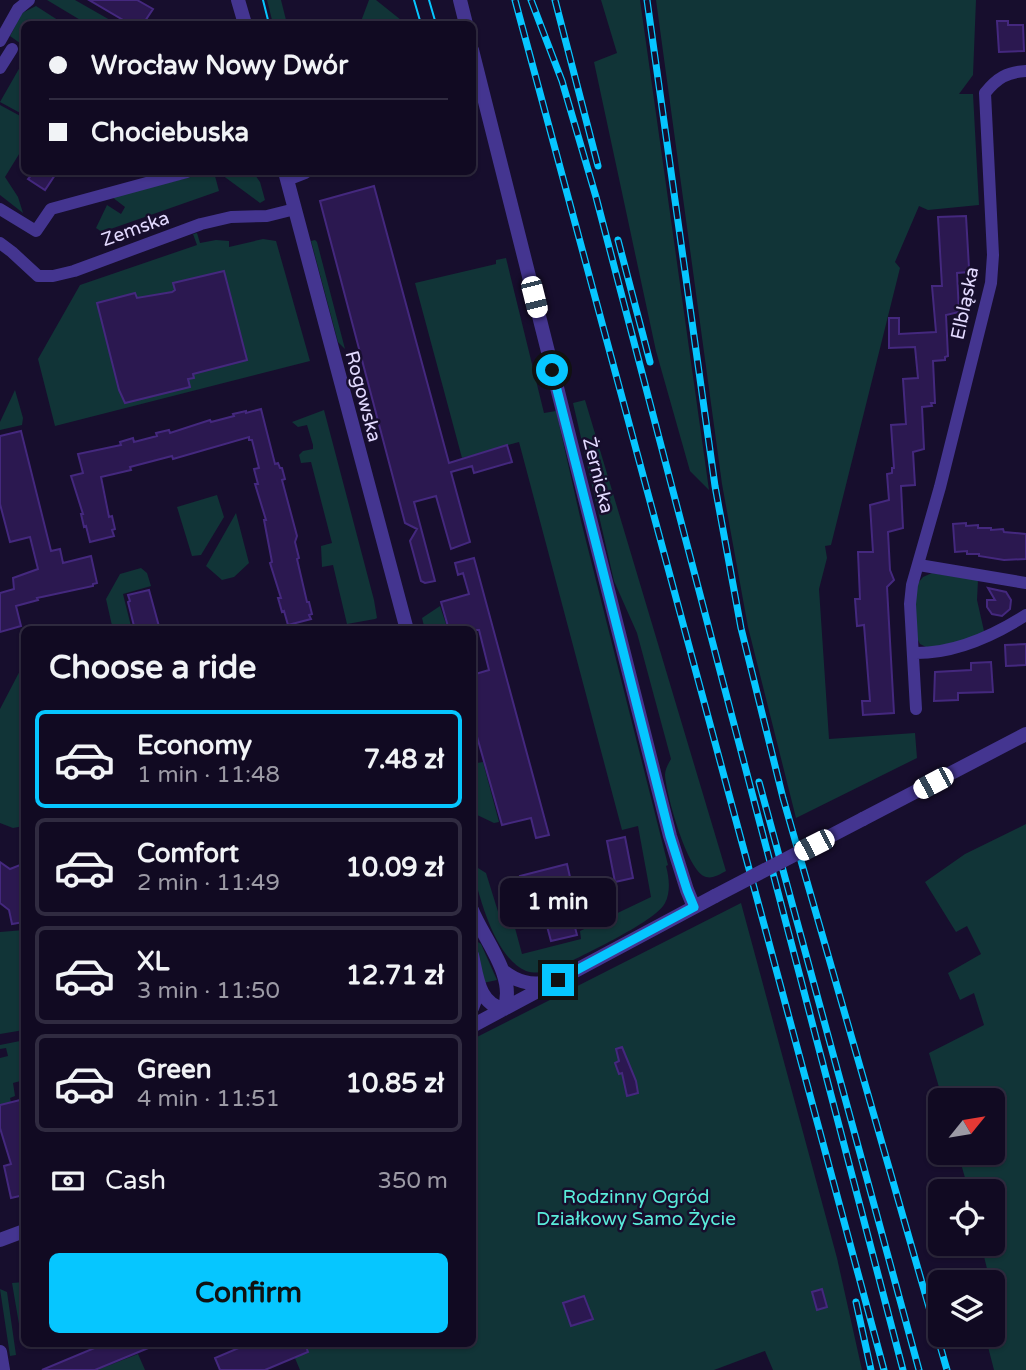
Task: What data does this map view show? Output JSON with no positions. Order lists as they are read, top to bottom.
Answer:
{
  "streets": {
    "street": [
      "Zemska",
      "Elbląska",
      "Rogowska",
      "Żernicka"
    ]
  },
  "crossings": [
    ["Zemska", "Rogowska"]
  ],
  "parks": ["Rodzinny Ogród Działkowy Samo Życie"],
  "north": "top right",
  "page": {
    "banner": ["Wrocław Nowy Dwór", "Chociebuska"],
    "heading": "Choose a ride",
    "list": [
      {
        "name": "Economy",
        "note": "1 min · 11:48",
        "value": "7.48 zł"
      },
      {
        "name": "Comfort",
        "note": "2 min · 11:49",
        "value": "10.09 zł"
      },
      {
        "name": "XL",
        "note": "3 min · 11:50",
        "value": "12.71 zł"
      },
      {
        "name": "Green",
        "note": "4 min · 11:51",
        "value": "10.85 zł"
      }
    ],
    "bubble": "1 min",
    "pay": ["Cash", "350 m"],
    "buttons": "Confirm"
  }
}
